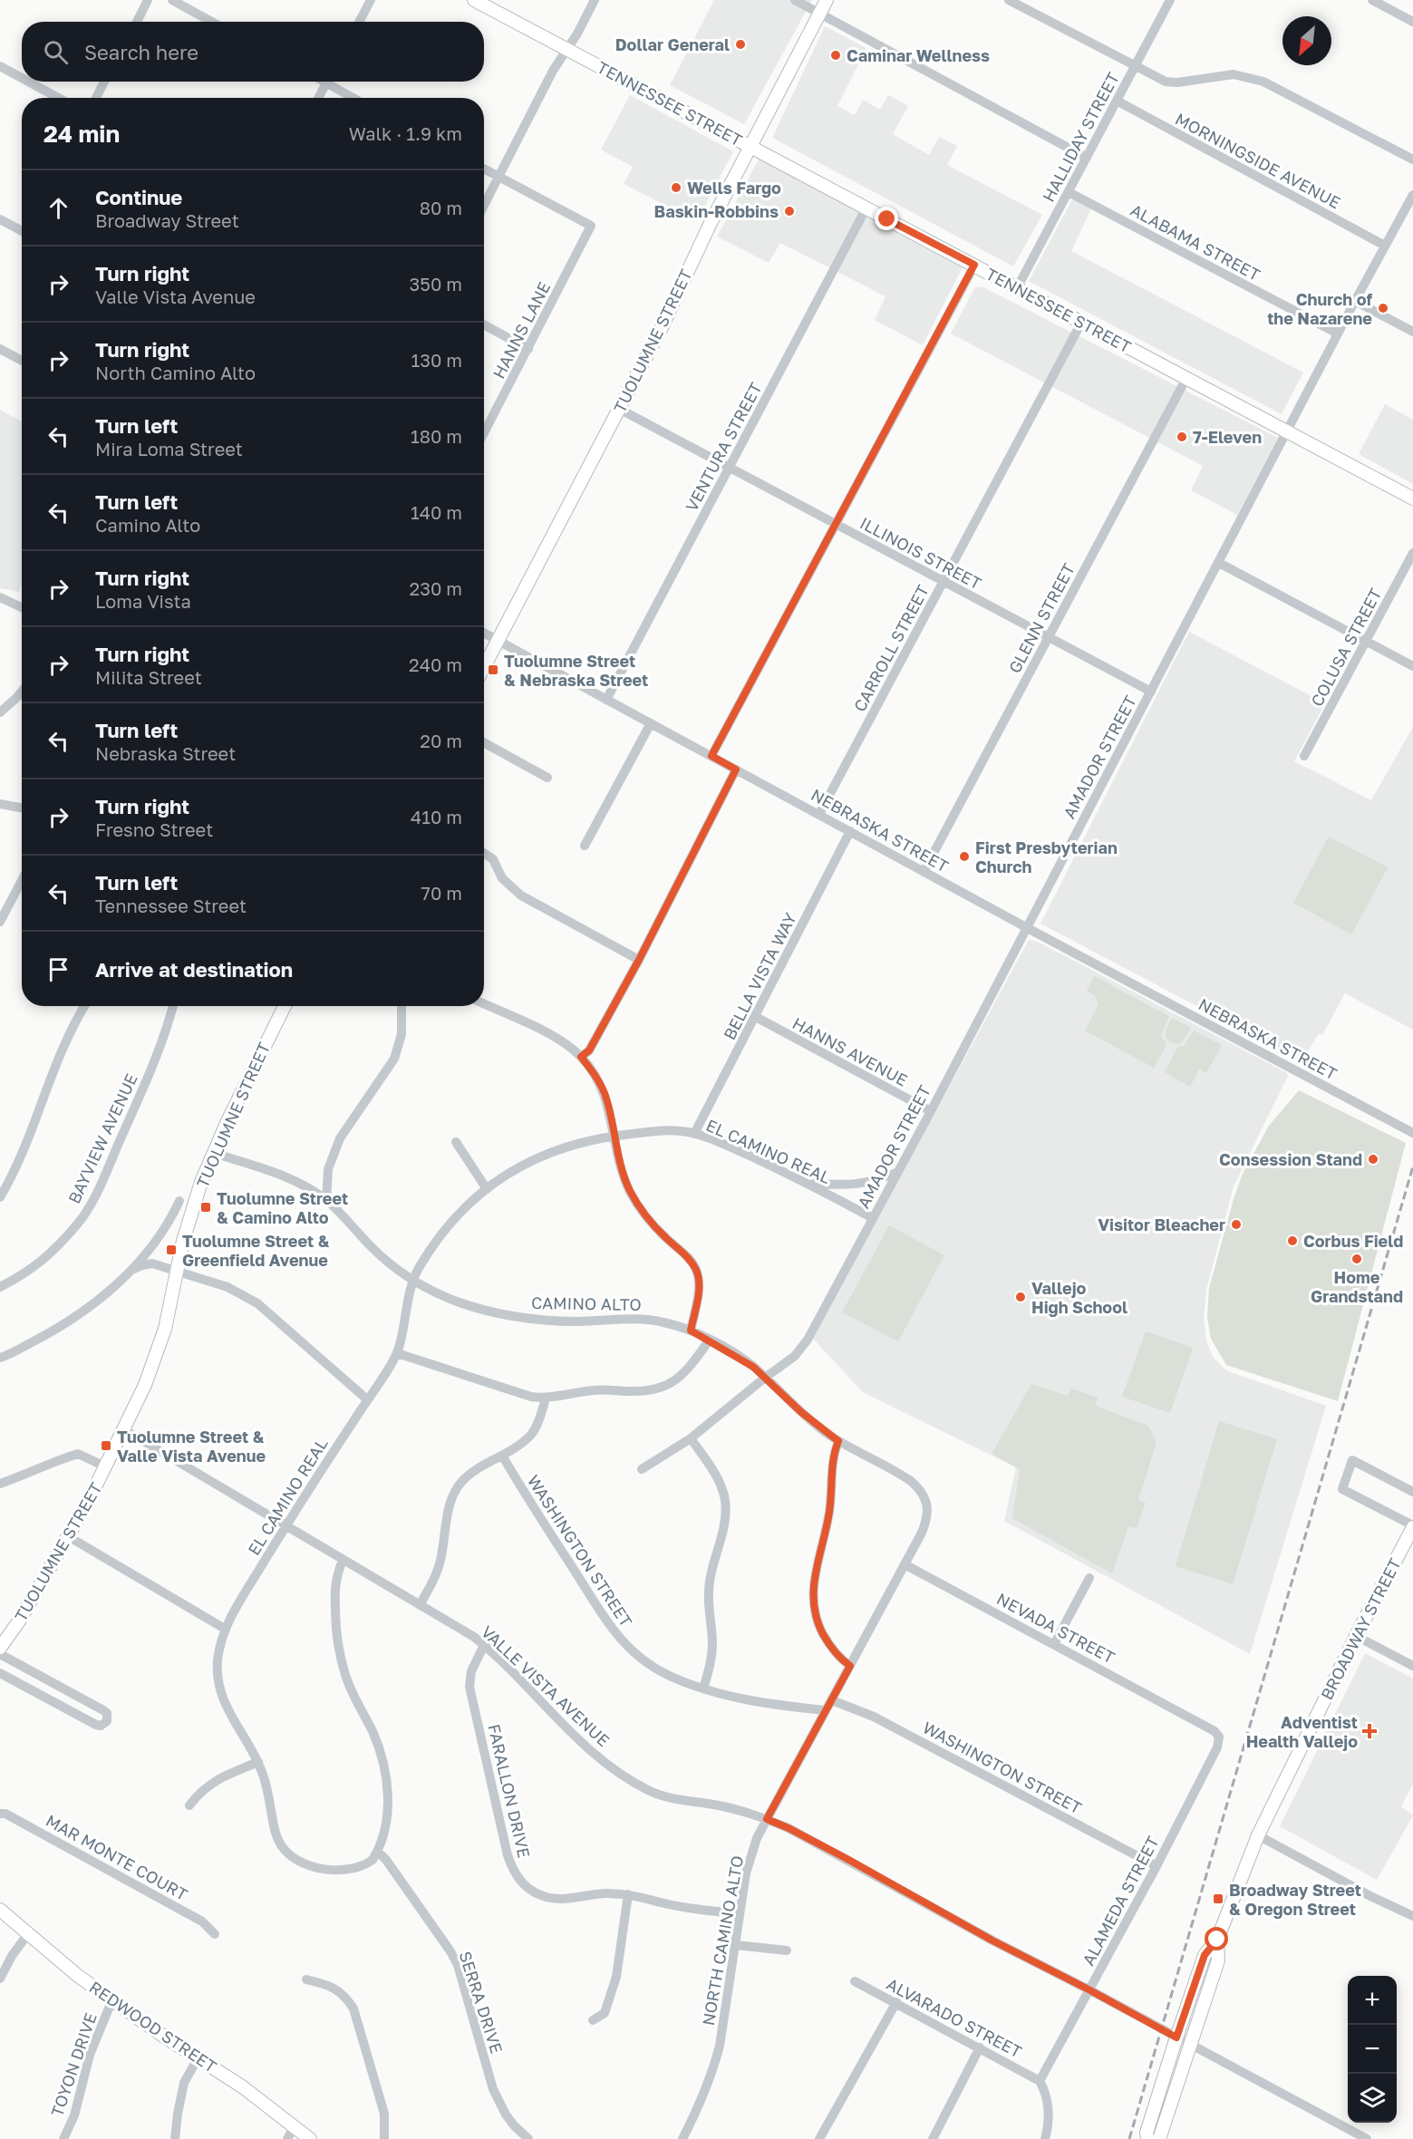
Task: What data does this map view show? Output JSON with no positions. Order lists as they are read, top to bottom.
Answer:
{
  "streets": {
    "main road": [
      "TENNESSEE STREET",
      "TUOLUMNE STREET",
      "BROADWAY STREET",
      "REDWOOD STREET"
    ],
    "street": [
      "HALLIDAY STREET",
      "MORNINGSIDE AVENUE",
      "ALABAMA STREET",
      "HANNS LANE",
      "VENTURA STREET",
      "ILLINOIS STREET",
      "GLENN STREET",
      "COLUSA STREET",
      "CARROLL STREET",
      "AMADOR STREET",
      "NEBRASKA STREET",
      "BELLA VISTA WAY",
      "HANNS AVENUE",
      "BAYVIEW AVENUE",
      "EL CAMINO REAL",
      "CAMINO ALTO",
      "WASHINGTON STREET",
      "NEVADA STREET",
      "VALLE VISTA AVENUE",
      "FARALLON DRIVE",
      "MAR MONTE COURT",
      "ALAMEDA STREET",
      "NORTH CAMINO ALTO",
      "SERRA DRIVE",
      "ALVARADO STREET",
      "TOYON DRIVE"
    ]
  },
  "crossings": [
    ["TENNESSEE STREET", "HALLIDAY STREET"],
    ["TENNESSEE STREET", "TUOLUMNE STREET"],
    ["TENNESSEE STREET", "VENTURA STREET"],
    ["TENNESSEE STREET", "GLENN STREET"],
    ["TENNESSEE STREET", "CARROLL STREET"],
    ["TENNESSEE STREET", "AMADOR STREET"],
    ["HALLIDAY STREET", "MORNINGSIDE AVENUE"],
    ["HALLIDAY STREET", "ALABAMA STREET"],
    ["MORNINGSIDE AVENUE", "AMADOR STREET"],
    ["ALABAMA STREET", "AMADOR STREET"],
    ["TUOLUMNE STREET", "ILLINOIS STREET"],
    ["TUOLUMNE STREET", "NEBRASKA STREET"],
    ["TUOLUMNE STREET", "CAMINO ALTO"],
    ["TUOLUMNE STREET", "VALLE VISTA AVENUE"],
    ["VENTURA STREET", "ILLINOIS STREET"],
    ["VENTURA STREET", "NEBRASKA STREET"],
    ["ILLINOIS STREET", "GLENN STREET"],
    ["ILLINOIS STREET", "CARROLL STREET"],
    ["ILLINOIS STREET", "AMADOR STREET"],
    ["GLENN STREET", "NEBRASKA STREET"],
    ["CARROLL STREET", "NEBRASKA STREET"],
    ["AMADOR STREET", "NEBRASKA STREET"],
    ["AMADOR STREET", "HANNS AVENUE"],
    ["AMADOR STREET", "EL CAMINO REAL"],
    ["AMADOR STREET", "CAMINO ALTO"],
    ["NEBRASKA STREET", "BELLA VISTA WAY"],
    ["BELLA VISTA WAY", "HANNS AVENUE"],
    ["BELLA VISTA WAY", "EL CAMINO REAL"],
    ["EL CAMINO REAL", "CAMINO ALTO"],
    ["EL CAMINO REAL", "VALLE VISTA AVENUE"],
    ["EL CAMINO REAL", "SERRA DRIVE"],
    ["CAMINO ALTO", "NORTH CAMINO ALTO"],
    ["WASHINGTON STREET", "ALAMEDA STREET"],
    ["WASHINGTON STREET", "NORTH CAMINO ALTO"],
    ["NEVADA STREET", "ALAMEDA STREET"],
    ["NEVADA STREET", "NORTH CAMINO ALTO"],
    ["BROADWAY STREET", "VALLE VISTA AVENUE"],
    ["VALLE VISTA AVENUE", "FARALLON DRIVE"],
    ["VALLE VISTA AVENUE", "ALAMEDA STREET"],
    ["VALLE VISTA AVENUE", "NORTH CAMINO ALTO"],
    ["FARALLON DRIVE", "NORTH CAMINO ALTO"],
    ["ALAMEDA STREET", "ALVARADO STREET"],
    ["REDWOOD STREET", "TOYON DRIVE"]
  ],
  "places": {
    "other": [
      "Dollar General",
      "Caminar Wellness",
      "Wells Fargo",
      "Baskin-Robbins",
      "Church of the Nazarene",
      "7-Eleven",
      "First Presbyterian Church",
      "Consession Stand",
      "Visitor Bleacher",
      "Corbus Field",
      "Home Grandstand",
      "Vallejo High School"
    ],
    "transit": [
      "Tuolumne Street & Nebraska Street",
      "Tuolumne Street & Camino Alto",
      "Tuolumne Street & Greenfield Avenue",
      "Tuolumne Street & Valle Vista Avenue",
      "Broadway Street & Oregon Street"
    ],
    "health": ["Adventist Health Vallejo"]
  },
  "north": "bottom left",
  "page": {
    "search": "Search here",
    "heading": ["24 min", "Walk · 1.9 km"],
    "list": [
      ["Continue", "Broadway Street", "80 m"],
      ["Turn right", "Valle Vista Avenue", "350 m"],
      ["Turn right", "North Camino Alto", "130 m"],
      ["Turn left", "Mira Loma Street", "180 m"],
      ["Turn left", "Camino Alto", "140 m"],
      ["Turn right", "Loma Vista", "230 m"],
      ["Turn right", "Milita Street", "240 m"],
      ["Turn left", "Nebraska Street", "20 m"],
      ["Turn right", "Fresno Street", "410 m"],
      ["Turn left", "Tennessee Street", "70 m"],
      "Arrive at destination"
    ],
    "map_buttons": ["+", "−"]
  }
}
